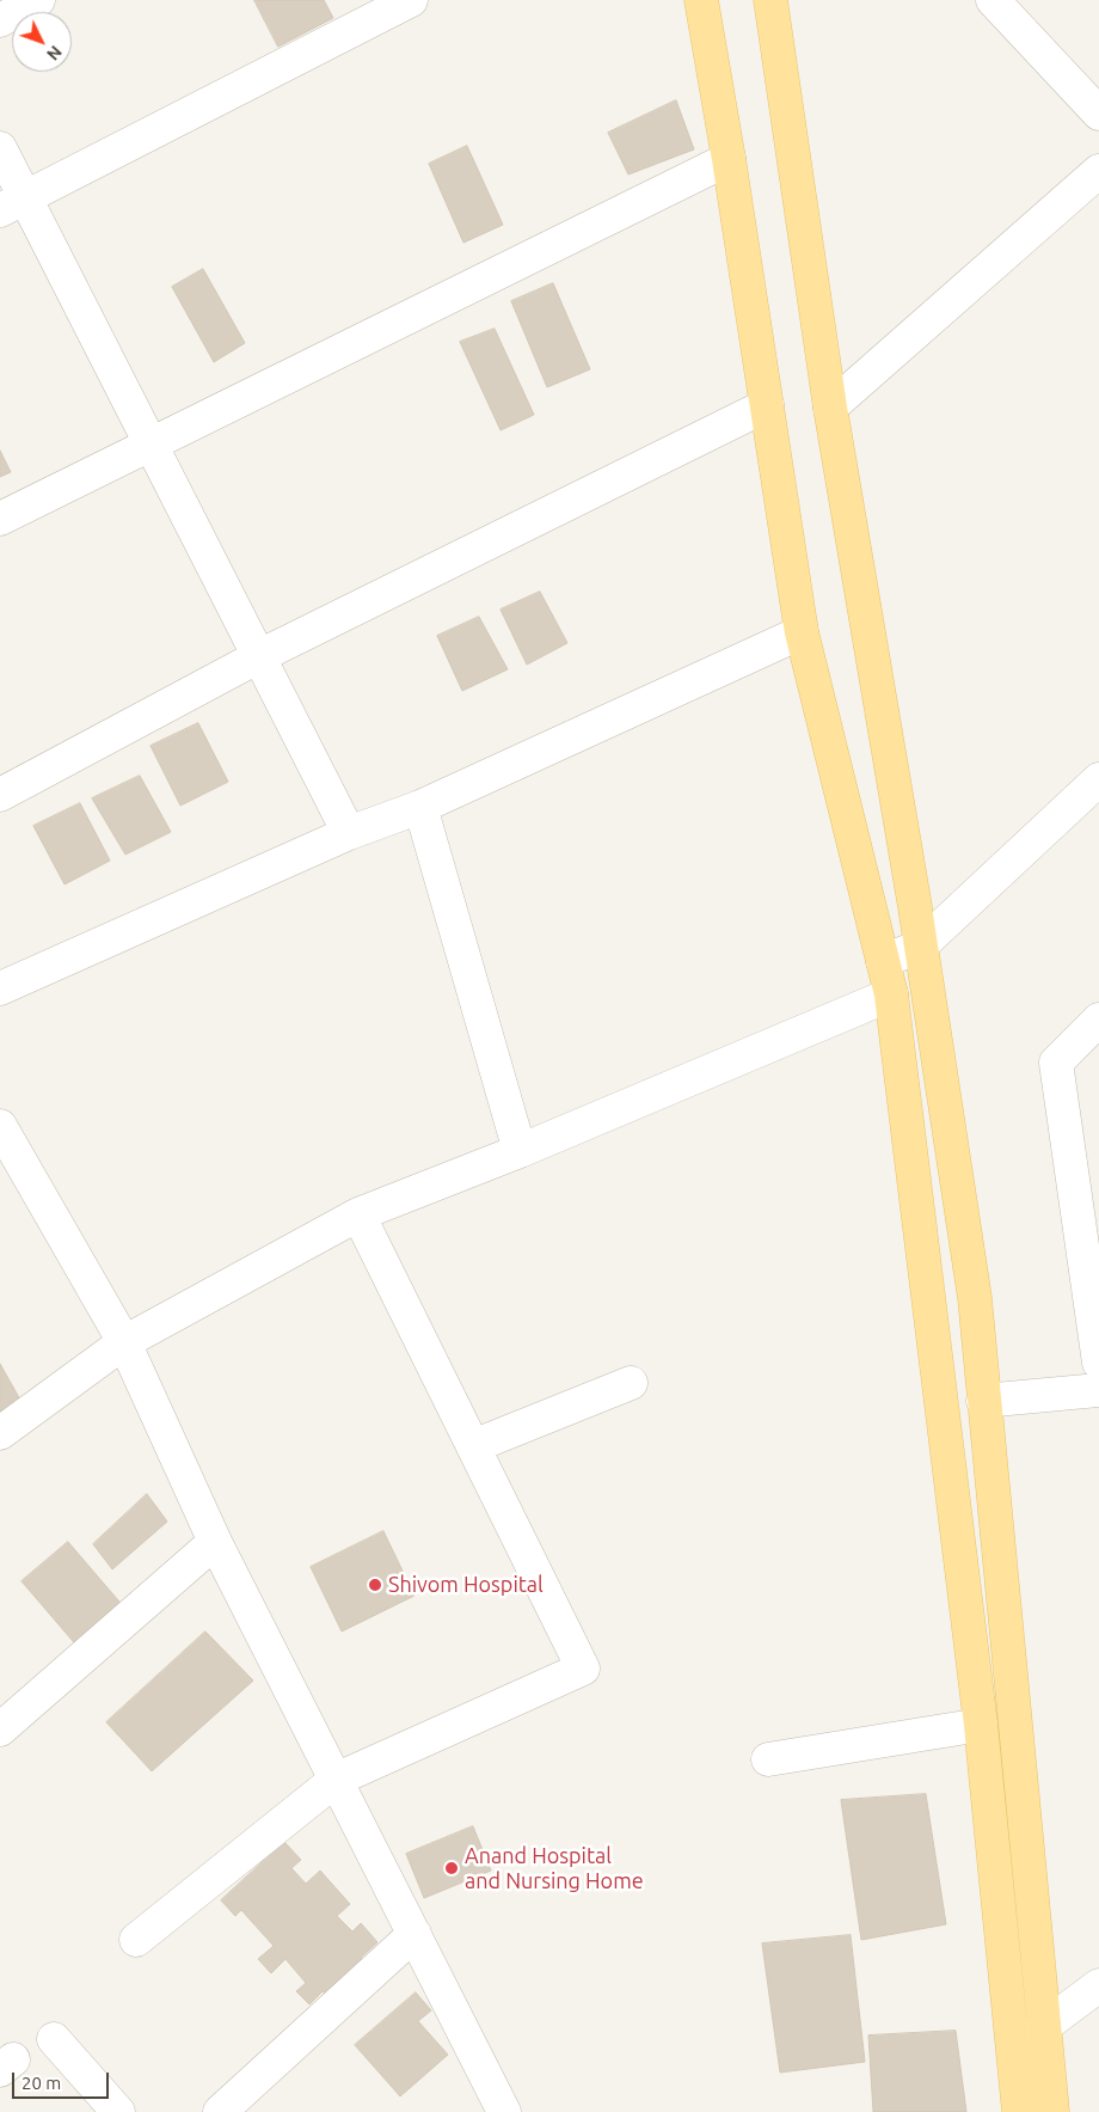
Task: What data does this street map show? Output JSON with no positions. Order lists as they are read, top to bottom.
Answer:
{
  "places": ["Shivom Hospital", "Anand Hospital and Nursing Home"],
  "scale_bar": "20 m",
  "north": "bottom right"
}
